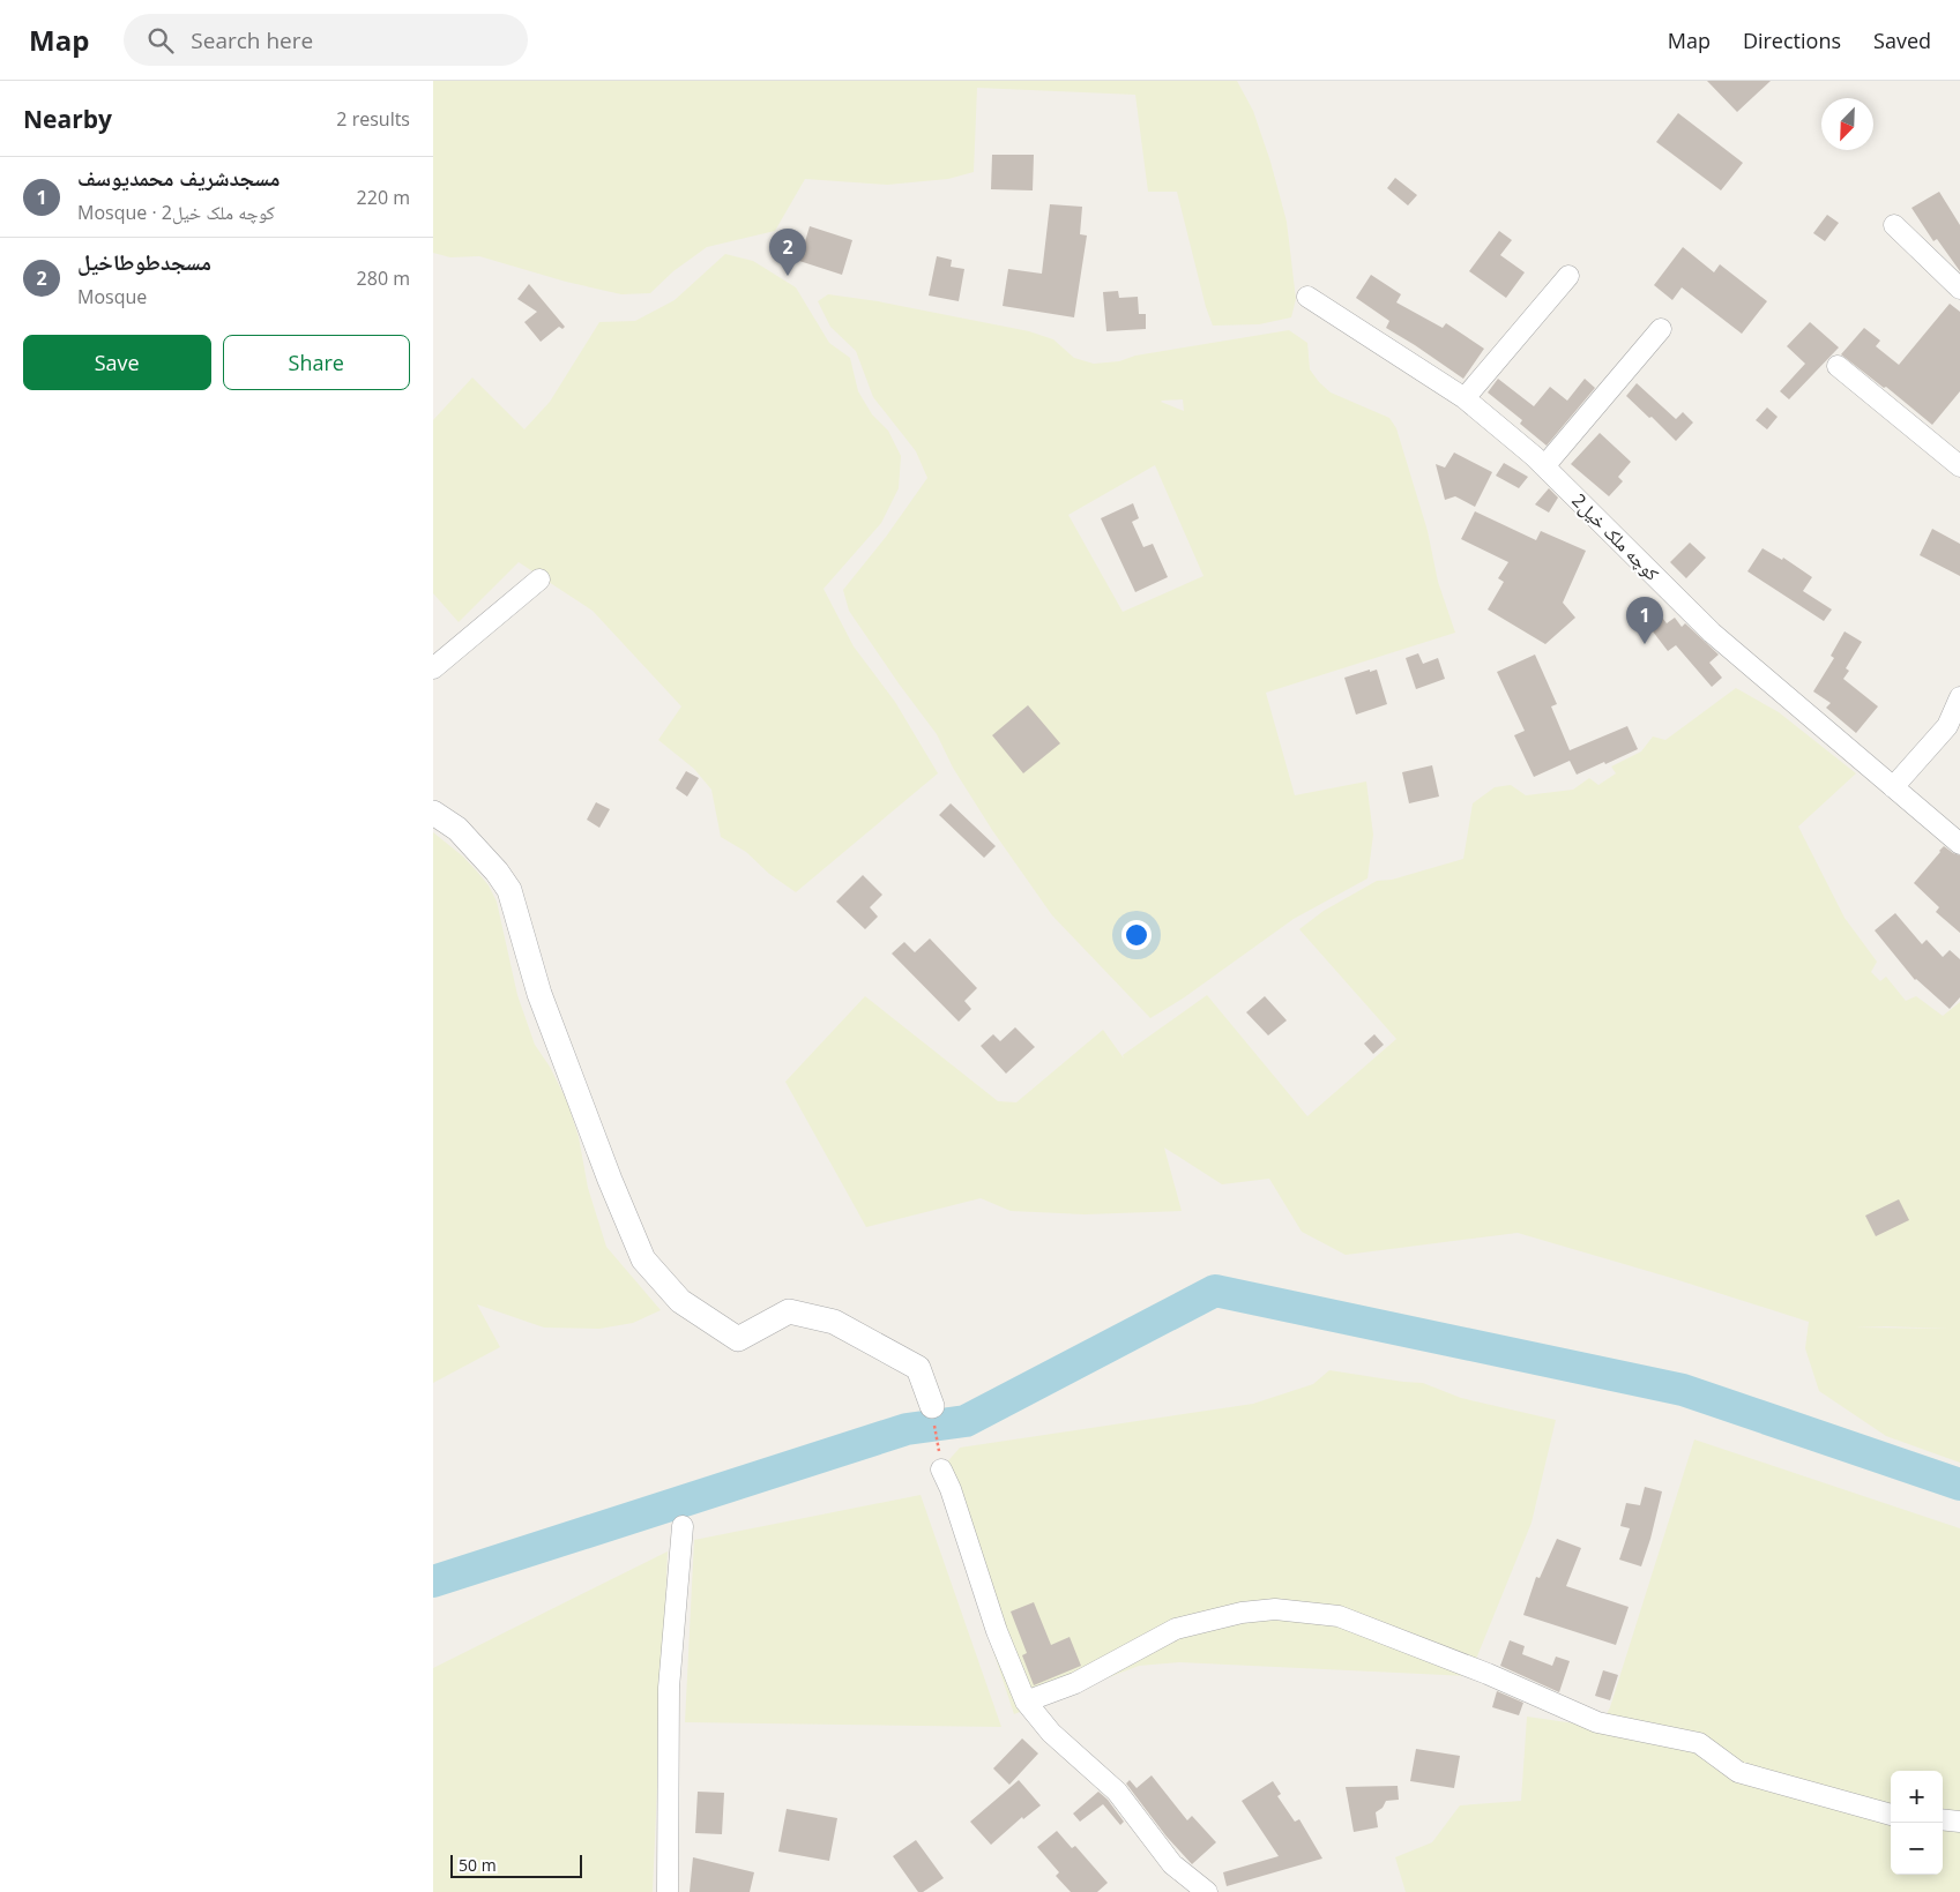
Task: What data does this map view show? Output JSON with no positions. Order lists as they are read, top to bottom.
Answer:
{
  "streets": {
    "street": ["کوچه ملک خیل2"]
  },
  "scale_bar": "50 m",
  "north": "bottom left",
  "page": {
    "header": "Map",
    "search": "Search here",
    "nav": ["Map", "Directions", "Saved"],
    "heading": ["Nearby", "2 results"],
    "list": [
      {
        "mark": "1",
        "name": "مسجدشریف محمدیوسف",
        "note": "Mosque · کوچه ملک خیل2",
        "value": "220 m"
      },
      {
        "mark": "2",
        "name": "مسجدطوطاخیل",
        "note": "Mosque",
        "value": "280 m"
      }
    ],
    "pins": ["2", "1"],
    "buttons": ["Save", "Share"],
    "map_buttons": ["+", "−"],
    "scale": "50 m"
  }
}
